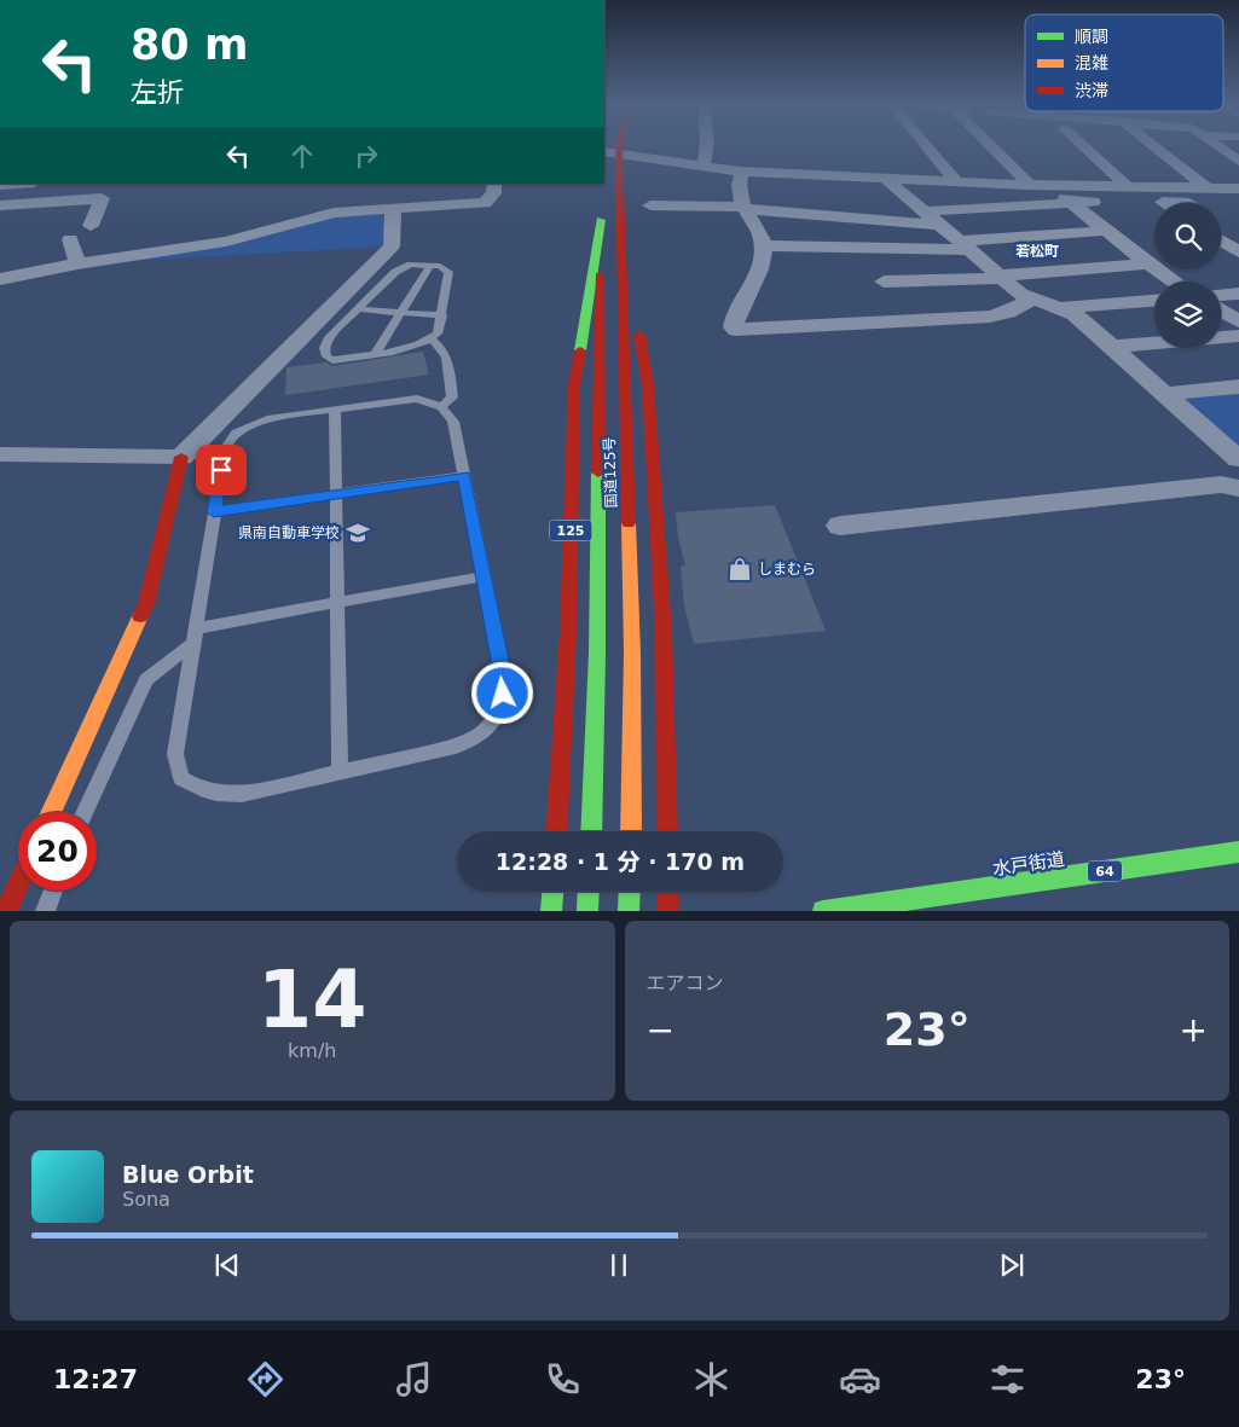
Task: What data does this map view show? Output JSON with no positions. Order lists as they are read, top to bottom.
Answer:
{
  "streets": {
    "main road": [
      "国道125号",
      "125",
      "水戸街道",
      "64"
    ]
  },
  "crossings": [
    ["国道125号", "125"]
  ],
  "districts": ["若松町"],
  "places": {
    "school or university": ["県南自動車学校"],
    "shop": ["しまむら"]
  },
  "legend": ["順調", "混雑", "渋滞"],
  "page": {
    "turn": ["80 m", "左折"],
    "limit": "20",
    "trip": "12:28 · 1 分 · 170 m",
    "tile": [
      ["14", "km/h"],
      "エアコン"
    ],
    "heat": ["−", "23°", "+"],
    "song": ["Blue Orbit", "Sona"],
    "tabs": ["12:27", "23°"]
  }
}
